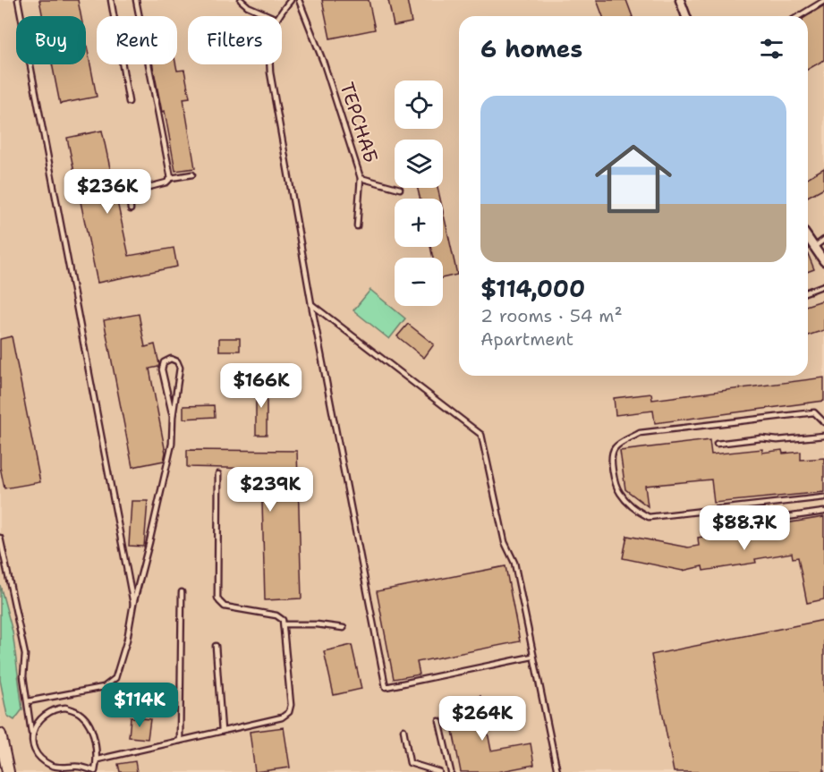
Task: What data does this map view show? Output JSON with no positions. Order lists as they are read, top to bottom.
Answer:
{
  "streets": {
    "lane": ["ТЕРСНАБ"]
  },
  "page": {
    "chip": ["Buy", "Rent", "Filters"],
    "heading": "6 homes",
    "map_buttons": ["+", "−"],
    "list": [
      {
        "name": "$114,000",
        "note": "2 rooms · 54 m² · Apartment"
      }
    ],
    "price": [
      "$236K",
      "$166K",
      "$239K",
      "$88.7K",
      "$114K",
      "$264K"
    ]
  }
}
